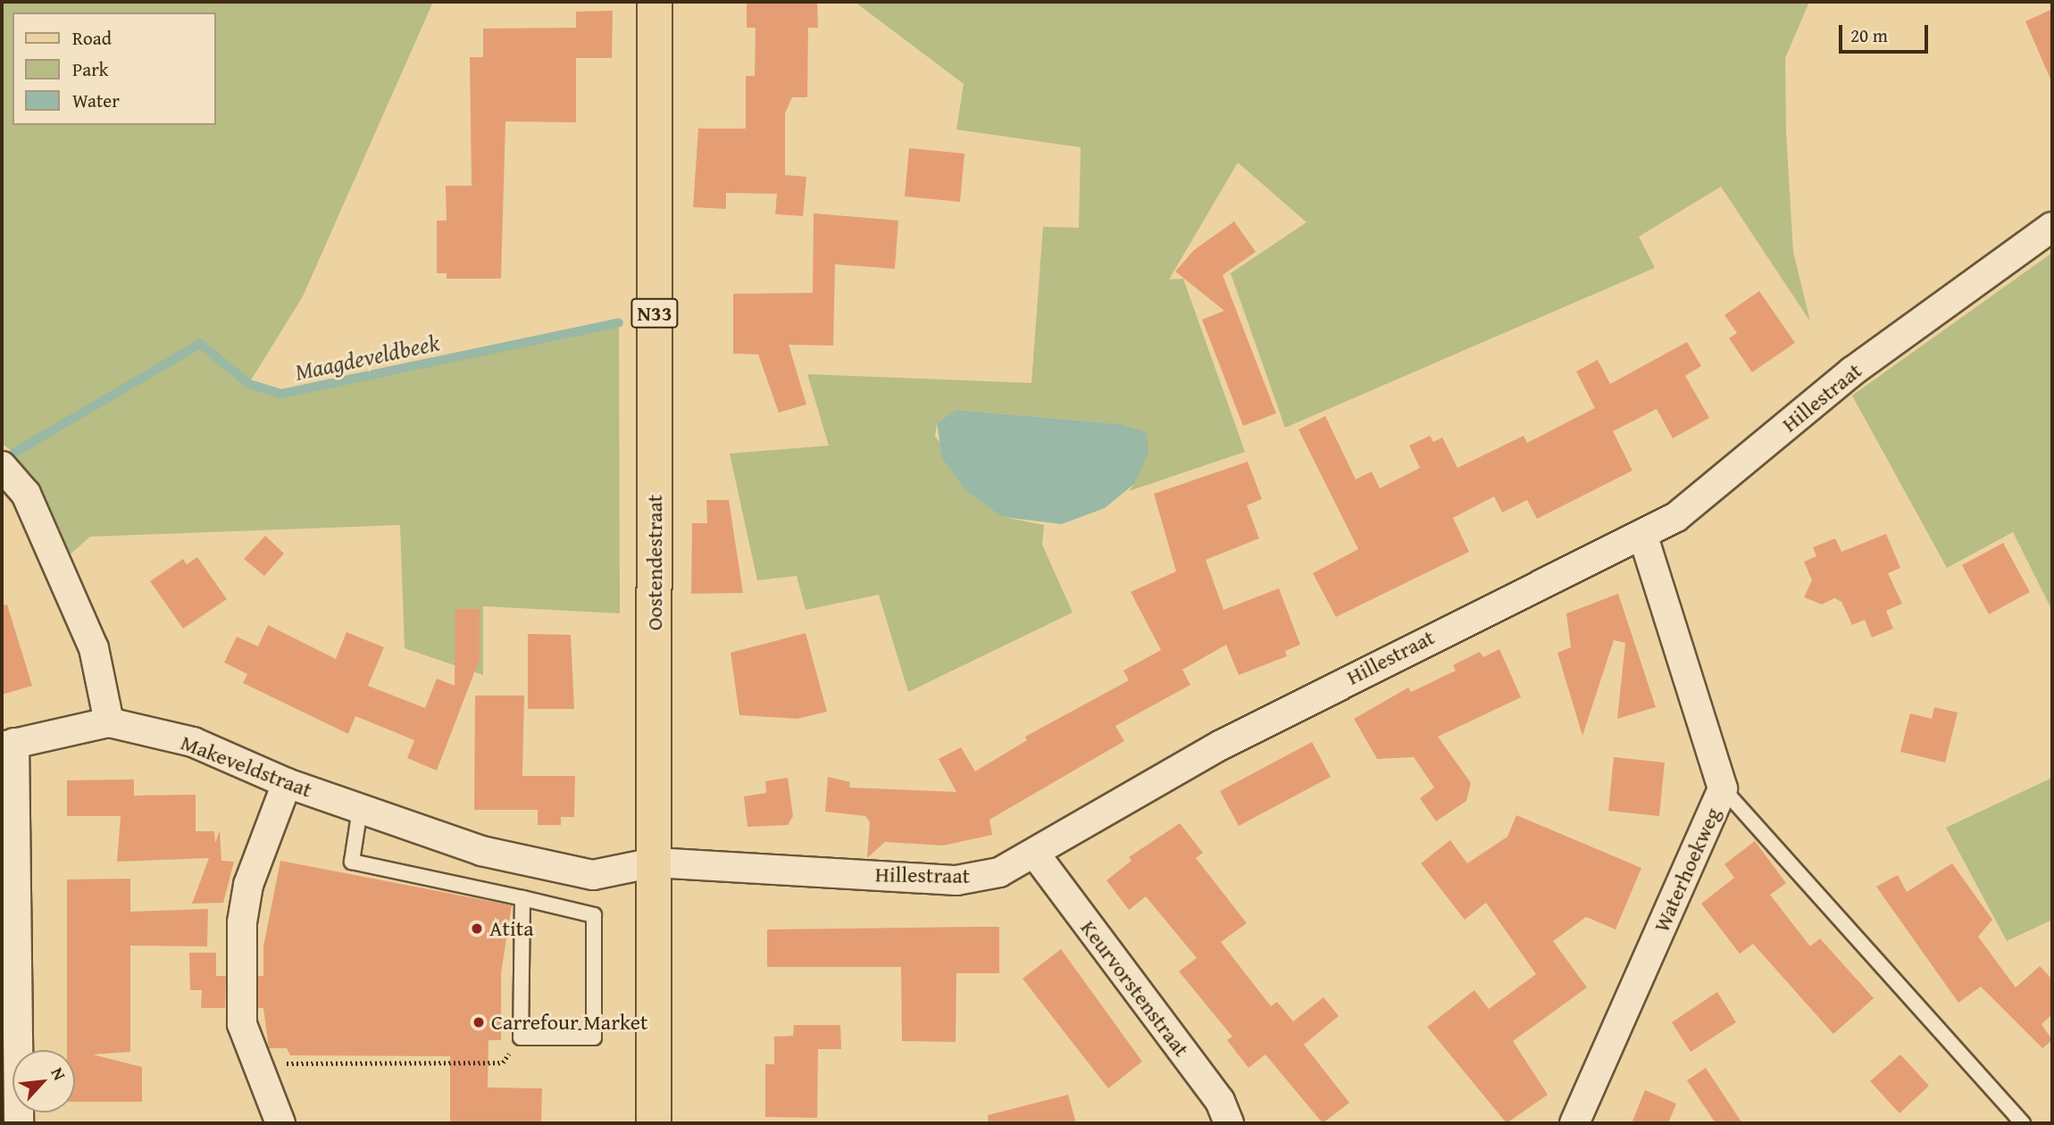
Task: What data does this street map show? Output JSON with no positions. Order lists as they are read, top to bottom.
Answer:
{
  "streets": {
    "main road": ["N33", "Oostendestraat"],
    "street": [
      "Hillestraat",
      "Makeveldstraat",
      "Waterhoekweg",
      "Keurvorstenstraat"
    ]
  },
  "crossings": [
    ["Hillestraat", "Oostendestraat"],
    ["Hillestraat", "Makeveldstraat"],
    ["Hillestraat", "Waterhoekweg"],
    ["Hillestraat", "Keurvorstenstraat"],
    ["Oostendestraat", "Makeveldstraat"]
  ],
  "water": ["Maagdeveldbeek"],
  "places": ["Atita", "Carrefour Market"],
  "legend": ["Road", "Park", "Water"],
  "scale_bar": "20 m",
  "north": "top right"
}
